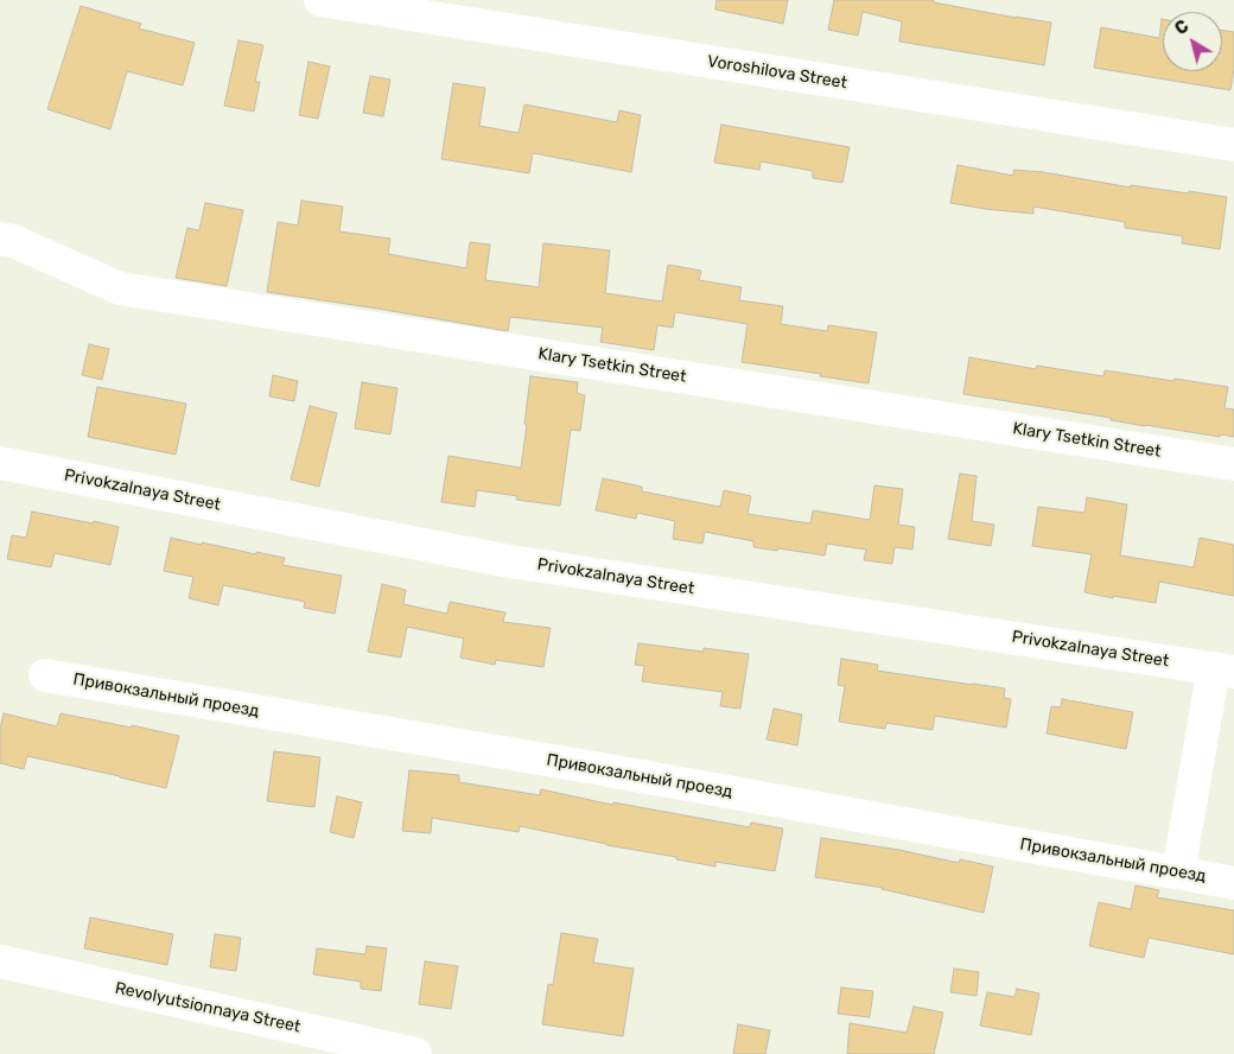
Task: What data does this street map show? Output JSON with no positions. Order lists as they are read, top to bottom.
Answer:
{
  "streets": {
    "street": [
      "Voroshilova Street",
      "Klary Tsetkin Street",
      "Privokzalnaya Street",
      "Привокзальный проезд",
      "Revolyutsionnaya Street"
    ]
  },
  "north": "top left"
}
